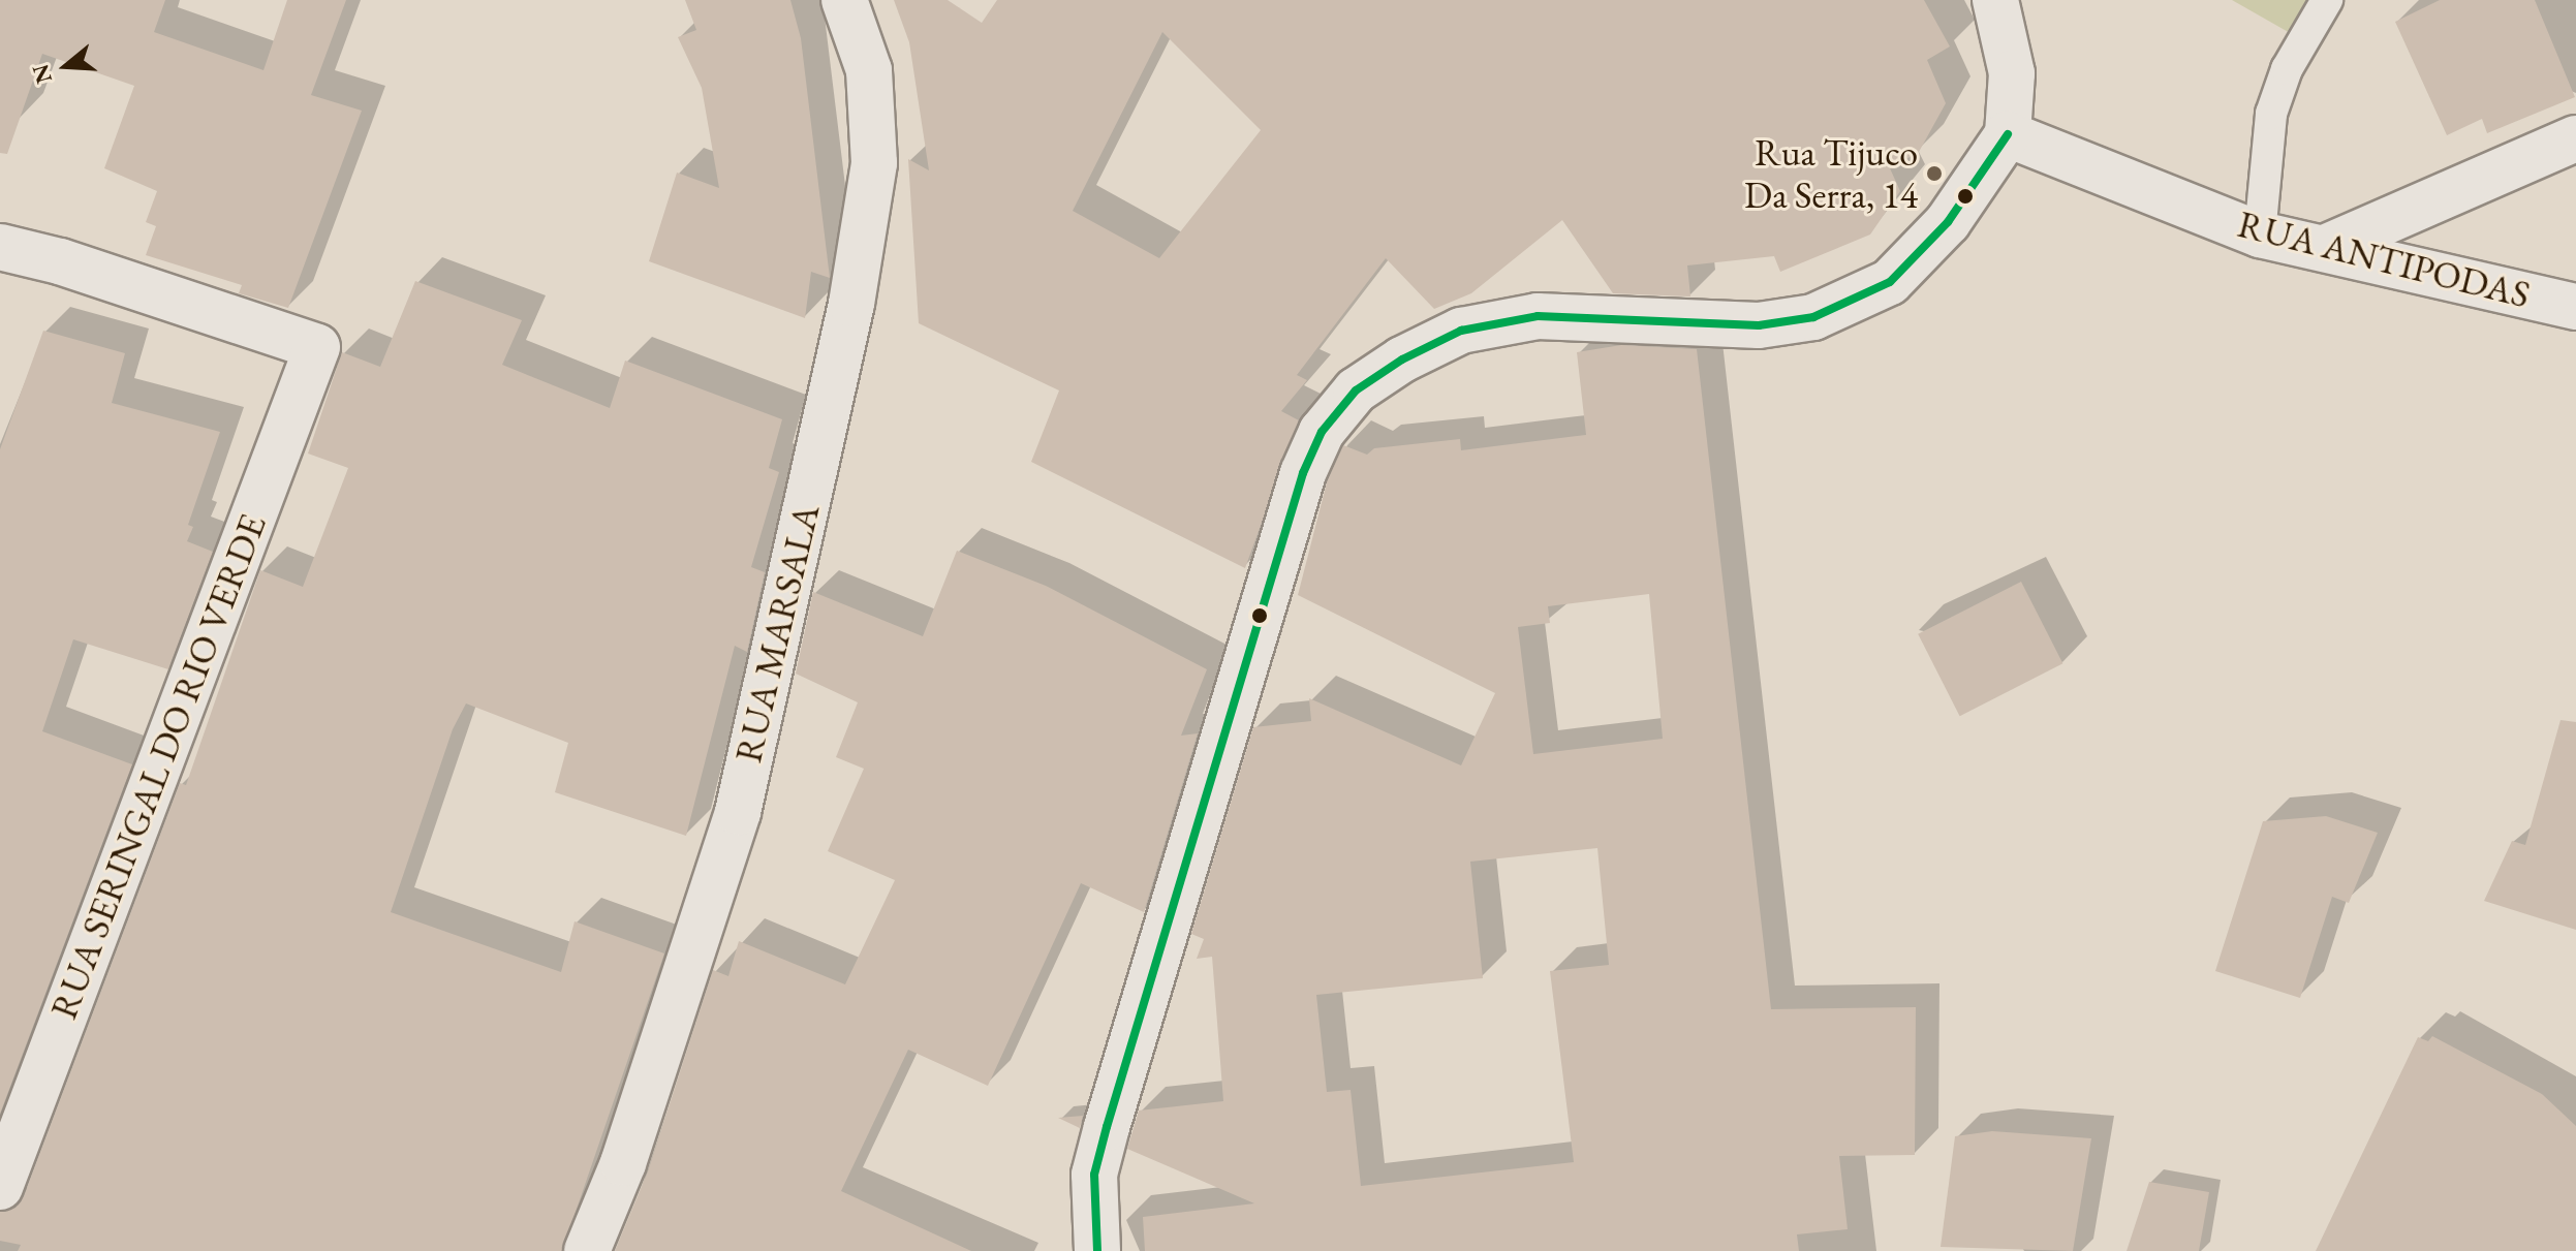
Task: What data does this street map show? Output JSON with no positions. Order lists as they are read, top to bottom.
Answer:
{
  "streets": {
    "street": ["RUA ANTIPODAS", "RUA MARSALA", "RUA SERINGAL DO RIO VERDE"]
  },
  "places": ["Rua Tijuco Da Serra, 14"],
  "north": "left"
}
